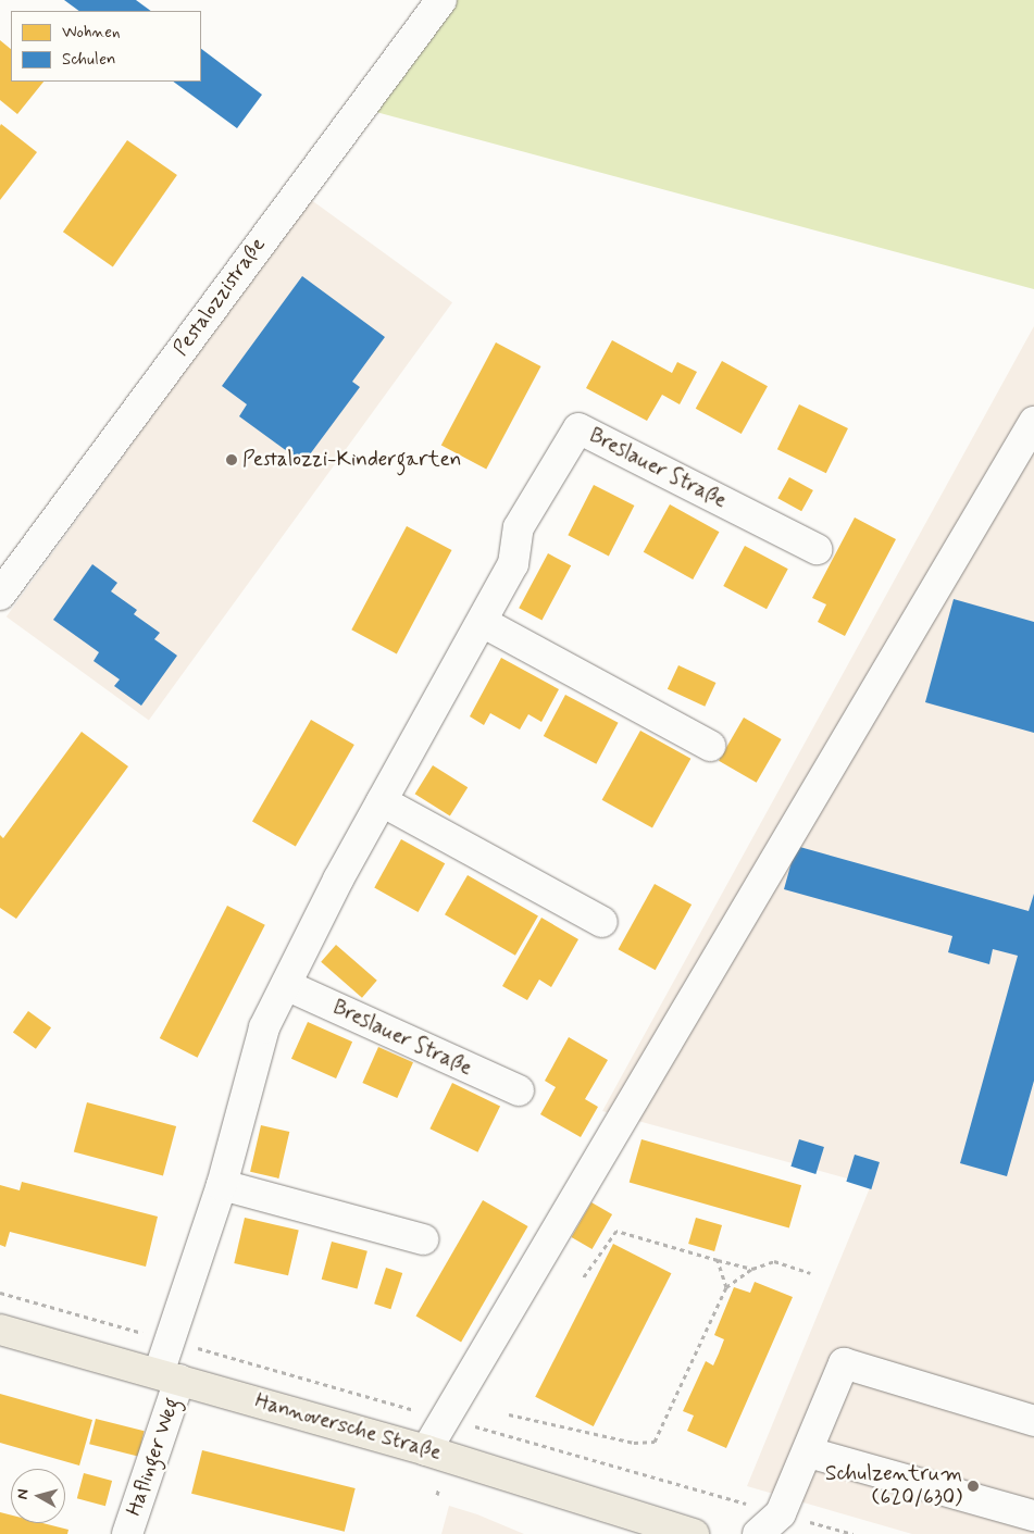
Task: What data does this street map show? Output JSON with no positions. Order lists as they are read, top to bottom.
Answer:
{
  "streets": {
    "main road": ["Hannoversche Straße"],
    "street": ["Pestalozzistraße", "Breslauer Straße", "Haflinger Weg"]
  },
  "crossings": [
    ["Breslauer Straße", "Hannoversche Straße"],
    ["Breslauer Straße", "Haflinger Weg"],
    ["Hannoversche Straße", "Haflinger Weg"]
  ],
  "places": ["Pestalozzi-Kindergarten", "Schulzentrum (620/630)"],
  "legend": ["Wohnen", "Schulen"],
  "north": "left"
}
